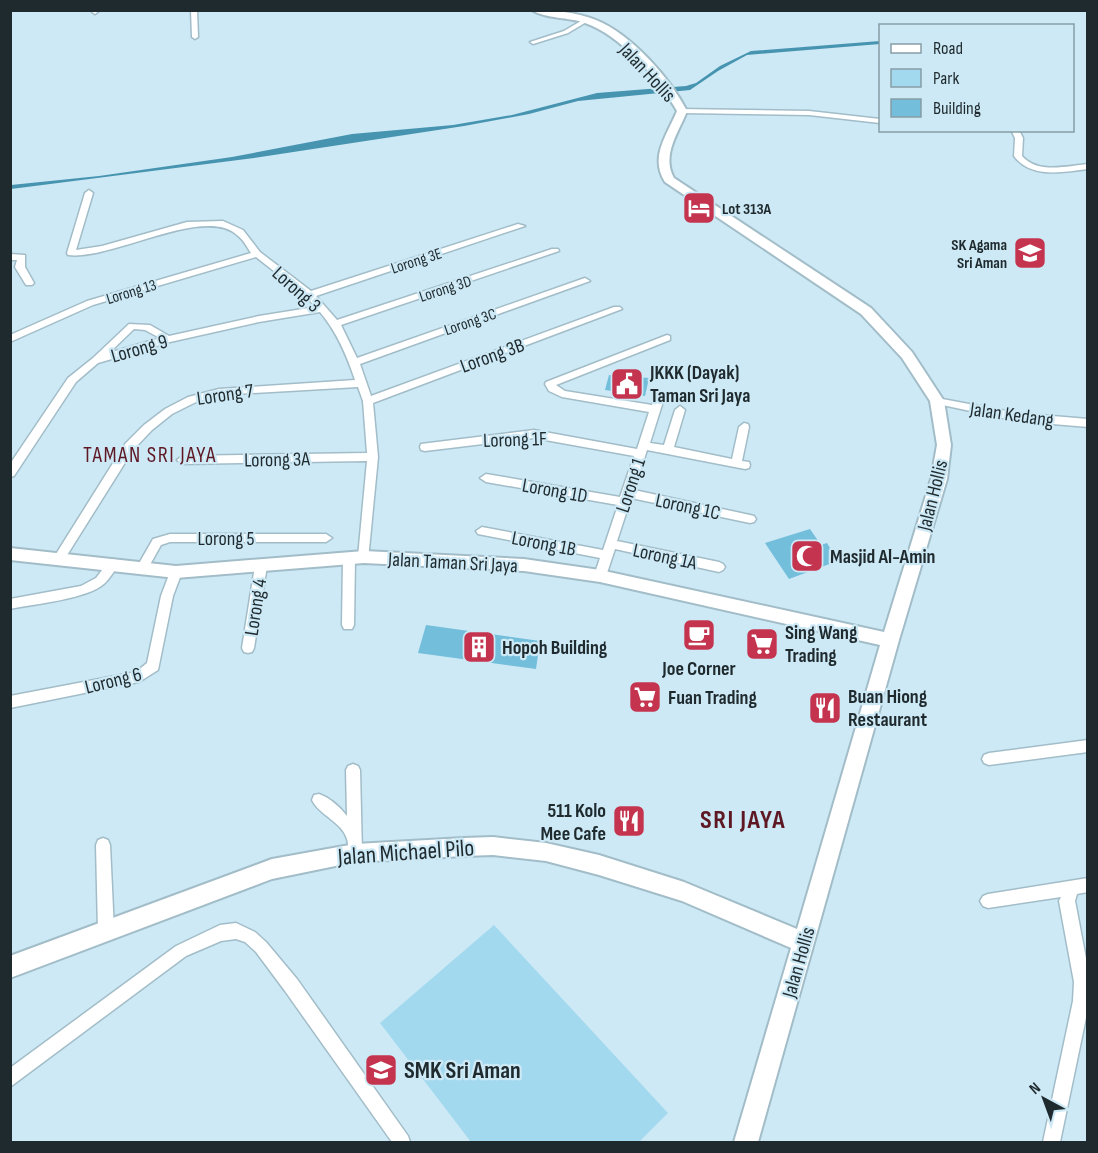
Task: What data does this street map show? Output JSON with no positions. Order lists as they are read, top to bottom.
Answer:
{
  "streets": {
    "main road": ["Jalan Hollis", "Jalan Taman Sri Jaya", "Jalan Michael Pilo"],
    "street": [
      "Lorong 3E",
      "Lorong 3D",
      "Lorong 3",
      "Lorong 13",
      "Lorong 3C",
      "Lorong 9",
      "Lorong 3B",
      "Lorong 7",
      "Jalan Kedang",
      "Lorong 1F",
      "Lorong 3A",
      "Lorong 1",
      "Lorong 1D",
      "Lorong 1C",
      "Lorong 5",
      "Lorong 1B",
      "Lorong 1A",
      "Lorong 4",
      "Lorong 6"
    ]
  },
  "crossings": [
    ["Jalan Hollis", "Jalan Kedang"],
    ["Jalan Hollis", "Jalan Taman Sri Jaya"],
    ["Jalan Hollis", "Jalan Michael Pilo"],
    ["Lorong 3E", "Lorong 3"],
    ["Lorong 3D", "Lorong 3"],
    ["Lorong 3", "Lorong 13"],
    ["Lorong 3", "Lorong 3C"],
    ["Lorong 3", "Lorong 9"],
    ["Lorong 3", "Lorong 3B"],
    ["Lorong 3", "Lorong 7"],
    ["Lorong 3", "Lorong 3A"],
    ["Lorong 3", "Jalan Taman Sri Jaya"],
    ["Lorong 7", "Jalan Taman Sri Jaya"],
    ["Lorong 1F", "Lorong 1"],
    ["Lorong 1", "Lorong 1D"],
    ["Lorong 1", "Lorong 1C"],
    ["Lorong 1", "Lorong 1B"],
    ["Lorong 1", "Lorong 1A"],
    ["Lorong 1", "Jalan Taman Sri Jaya"],
    ["Lorong 1D", "Lorong 1C"],
    ["Lorong 5", "Jalan Taman Sri Jaya"],
    ["Lorong 1B", "Lorong 1A"],
    ["Jalan Taman Sri Jaya", "Lorong 4"],
    ["Jalan Taman Sri Jaya", "Lorong 6"]
  ],
  "districts": ["TAMAN SRI JAYA", "SRI JAYA"],
  "places": {
    "hotel": ["Lot 313A"],
    "school or university": ["SK Agama Sri Aman", "SMK Sri Aman"],
    "public building": ["JKKK (Dayak) Taman Sri Jaya"],
    "mosque": ["Masjid Al-Amin"],
    "cafe": ["Joe Corner"],
    "supermarket": ["Sing Wang Trading", "Fuan Trading"],
    "building": ["Hopoh Building"],
    "restaurant": ["Buan Hiong Restaurant", "511 Kolo Mee Cafe"]
  },
  "legend": ["Road", "Park", "Building"],
  "north": "top left"
}
